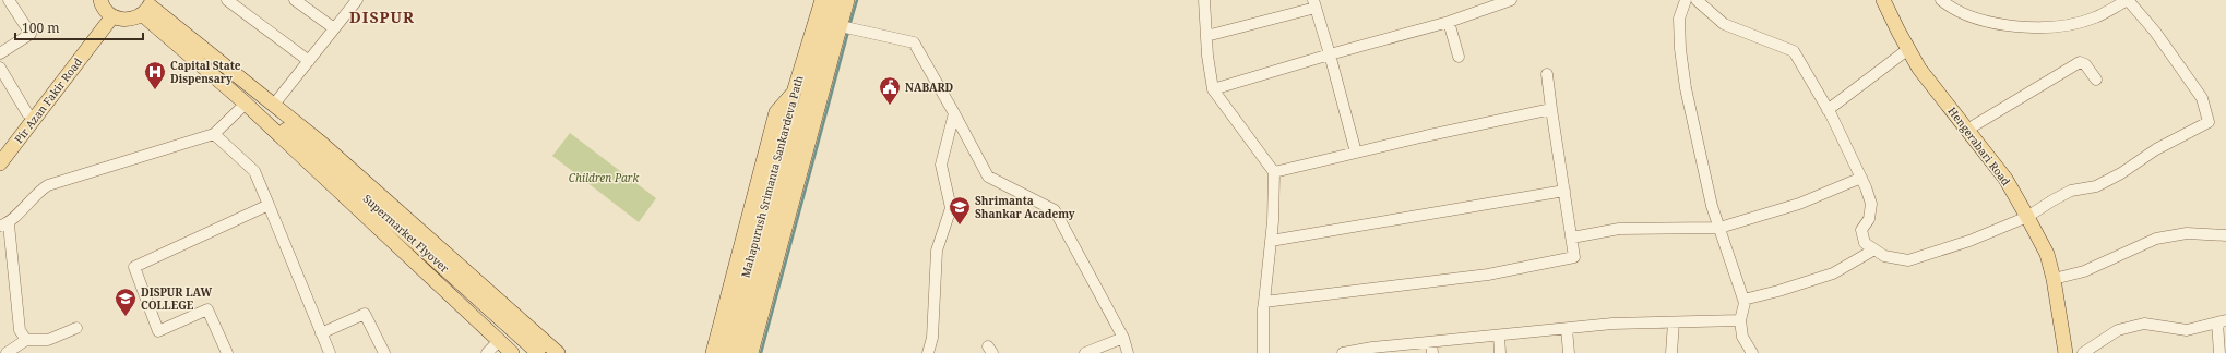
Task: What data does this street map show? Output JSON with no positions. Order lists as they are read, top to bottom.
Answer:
{
  "streets": {
    "main road": [
      "Pir Azan Fakir Road",
      "Hengerabari Road",
      "Mahapurush Srimanta Sankardeva Path",
      "Supermarket Flyover"
    ]
  },
  "districts": ["DISPUR"],
  "parks": ["Children Park"],
  "places": {
    "hospital": ["Capital State Dispensary"],
    "public building": ["NABARD"],
    "school or university": ["Shrimanta Shankar Academy", "DISPUR LAW COLLEGE"]
  },
  "scale_bar": "100 m"
}
